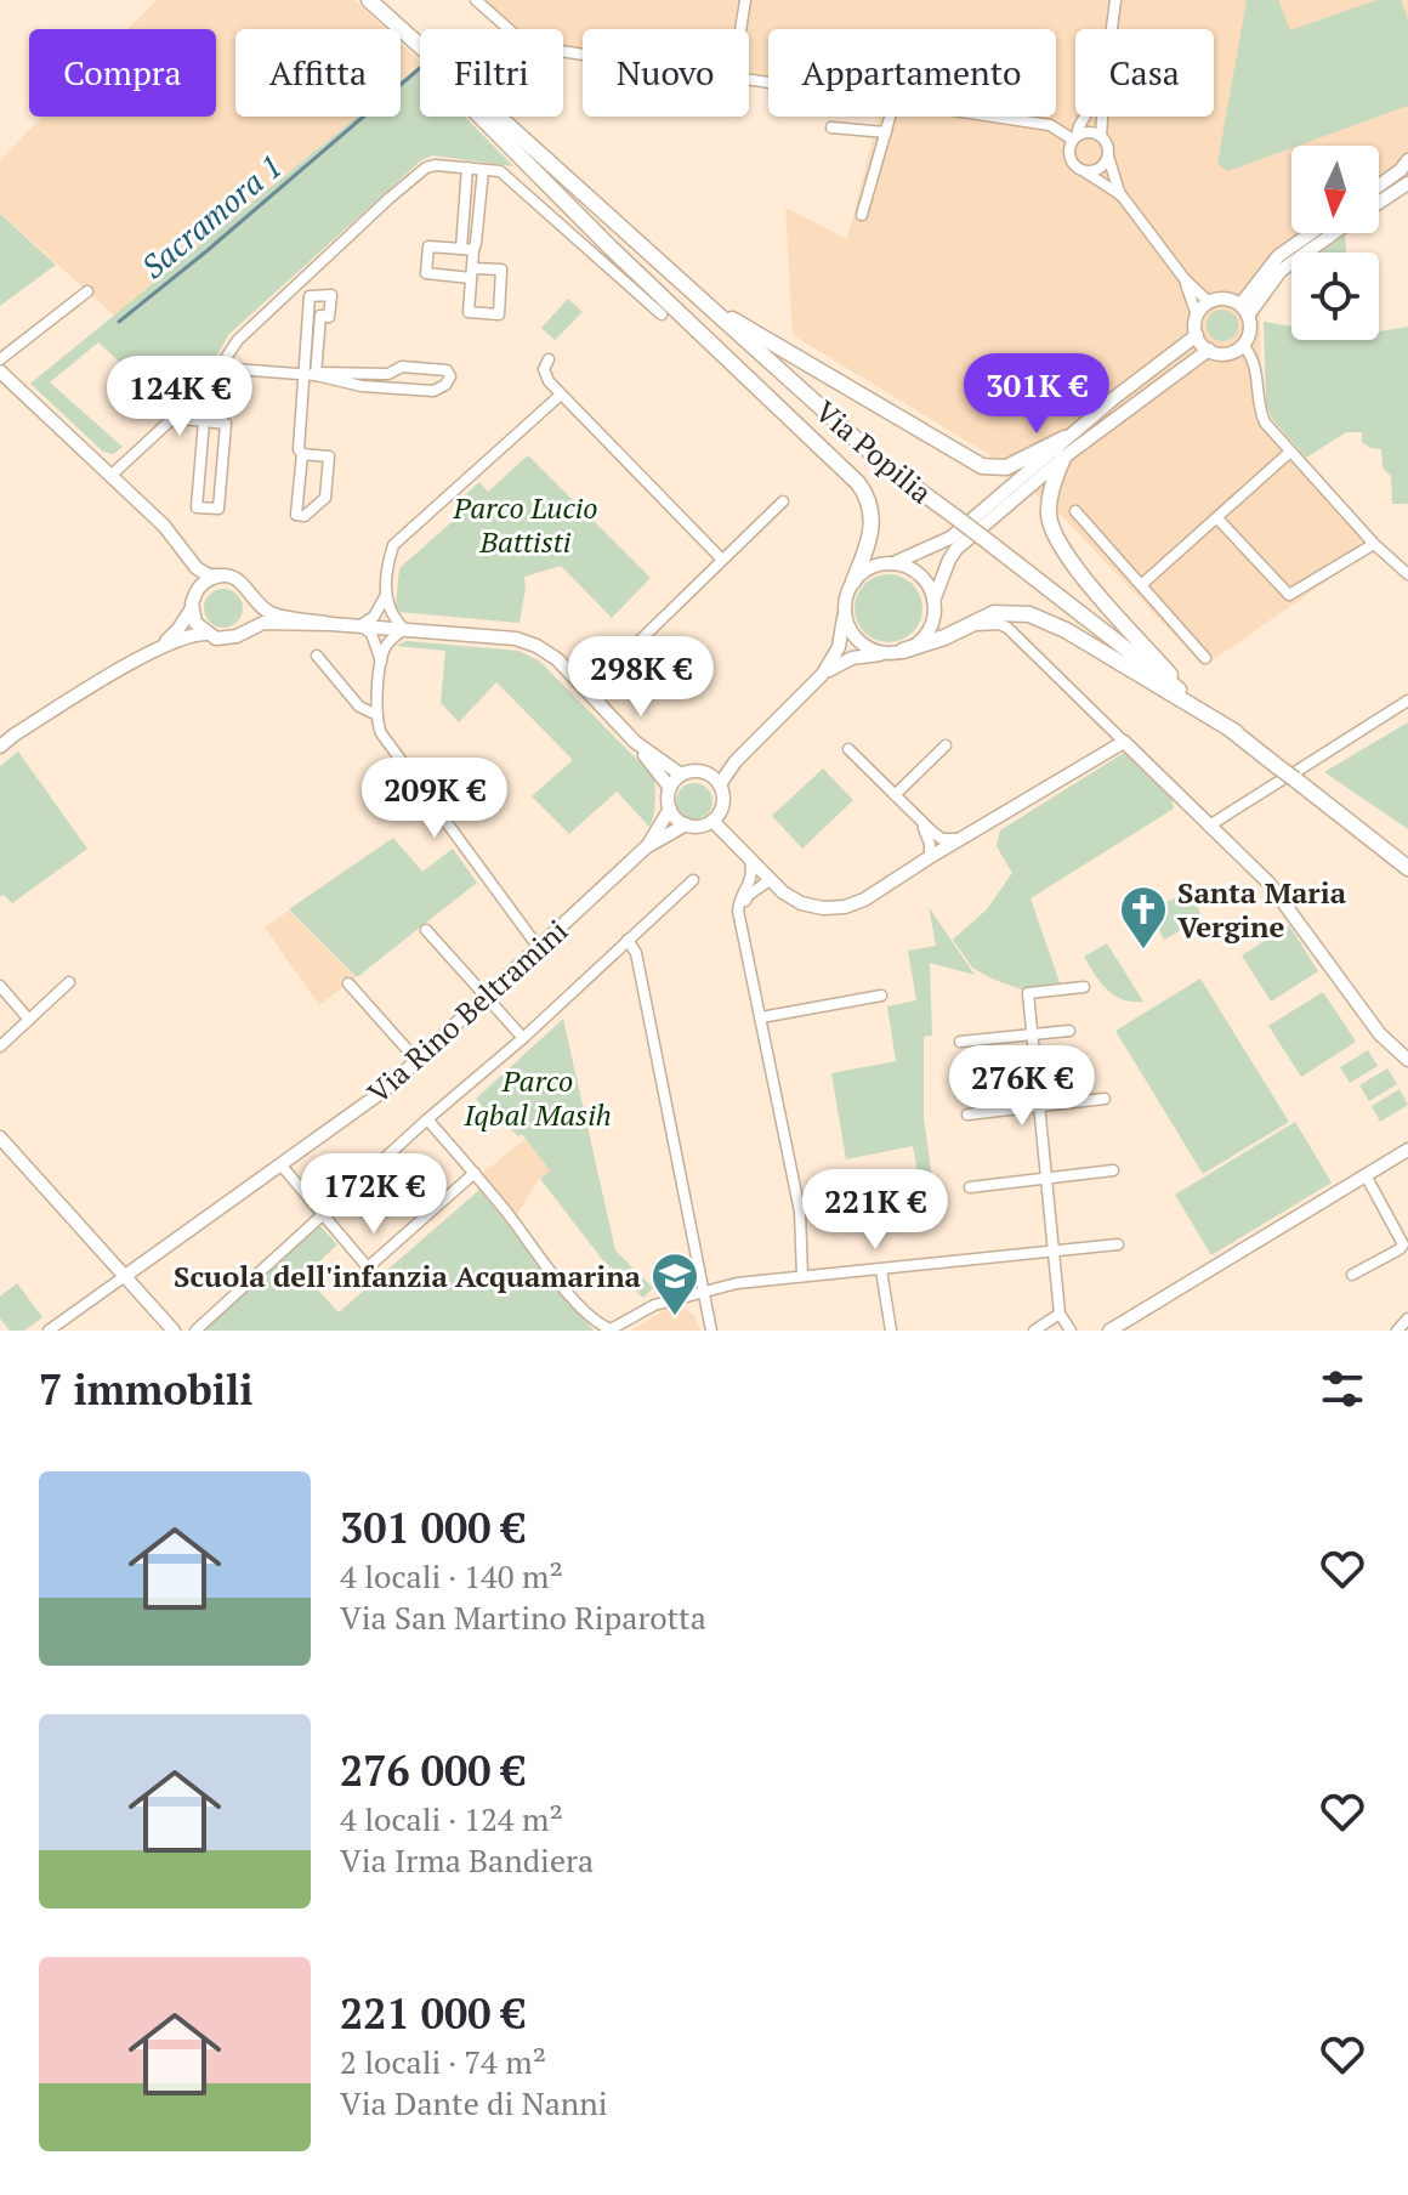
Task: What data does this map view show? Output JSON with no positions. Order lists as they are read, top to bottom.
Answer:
{
  "streets": {
    "main road": ["Via Popilia"],
    "street": ["Via Rino Beltramini"]
  },
  "water": ["Sacramora 1"],
  "parks": ["Parco Lucio Battisti", "Parco Iqbal Masih"],
  "places": {
    "church": ["Santa Maria Vergine"],
    "school or university": ["Scuola dell'infanzia Acquamarina"]
  },
  "north": "bottom",
  "page": {
    "chip": [
      "Compra",
      "Affitta",
      "Filtri",
      "Nuovo",
      "Appartamento",
      "Casa"
    ],
    "price": [
      "301K €",
      "124K €",
      "298K €",
      "209K €",
      "276K €",
      "172K €",
      "221K €"
    ],
    "heading": "7 immobili",
    "list": [
      {
        "name": "301 000 €",
        "note": "4 locali · 140 m² · Via San Martino Riparotta"
      },
      {
        "name": "276 000 €",
        "note": "4 locali · 124 m² · Via Irma Bandiera"
      },
      {
        "name": "221 000 €",
        "note": "2 locali · 74 m² · Via Dante di Nanni"
      }
    ]
  }
}
